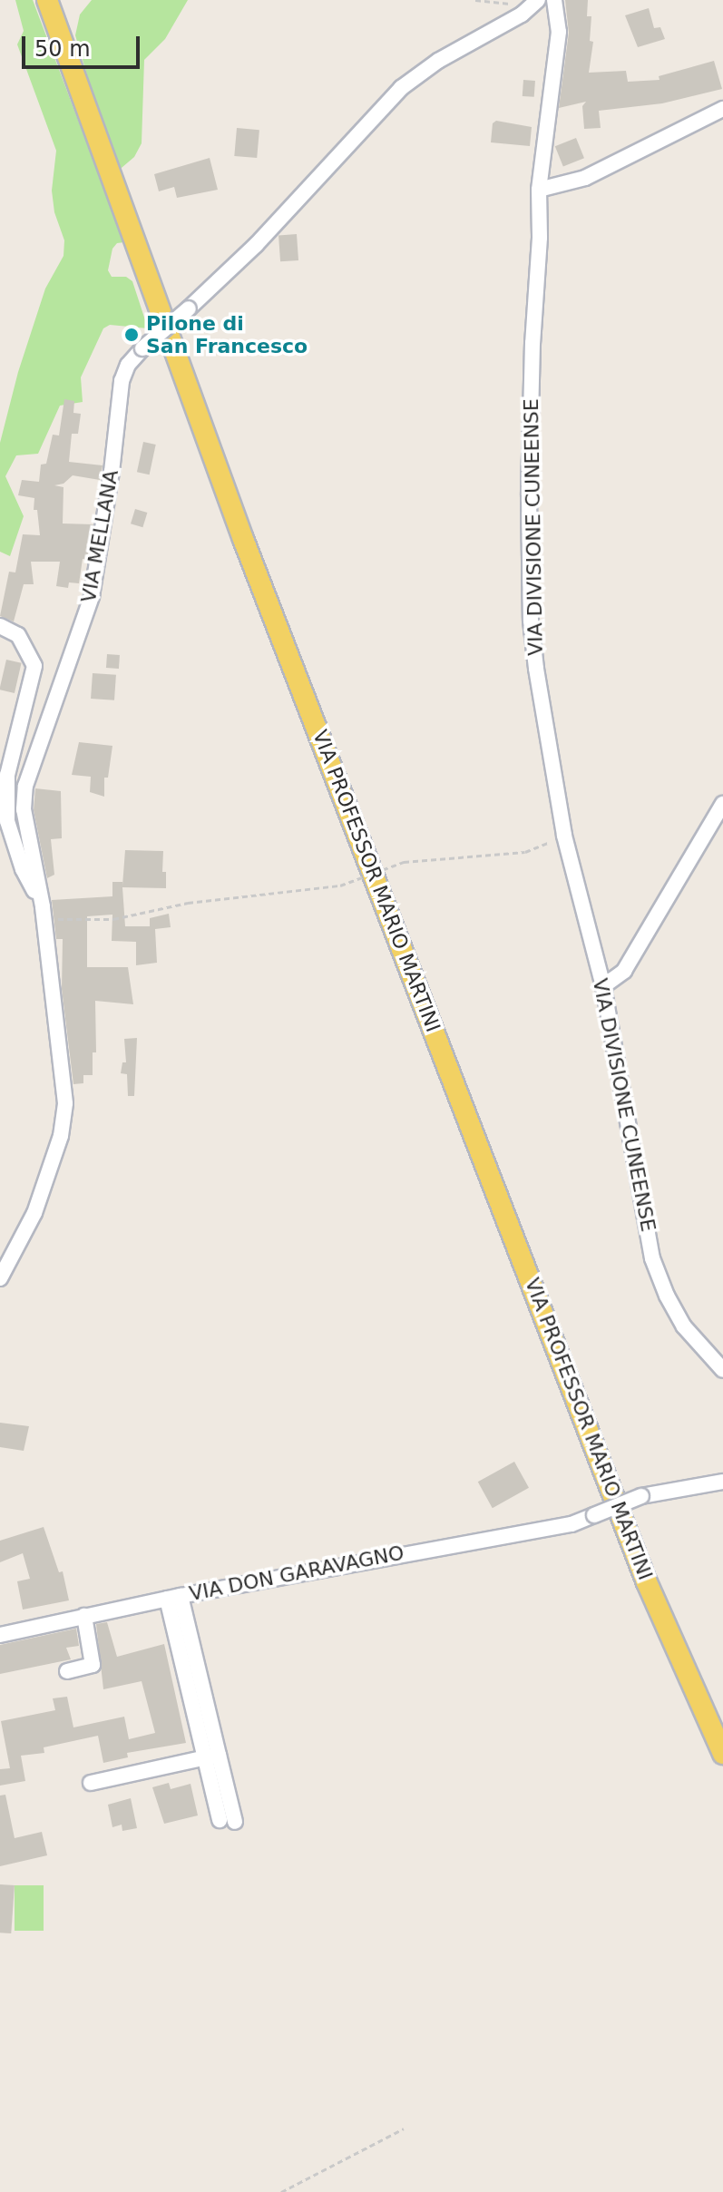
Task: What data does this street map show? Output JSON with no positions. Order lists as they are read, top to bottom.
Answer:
{
  "streets": {
    "main road": ["VIA PROFESSOR MARIO MARTINI"],
    "street": ["VIA DIVISIONE CUNEENSE", "VIA MELLANA", "VIA DON GARAVAGNO"]
  },
  "places": ["Pilone di San Francesco"],
  "scale_bar": "50 m"
}
